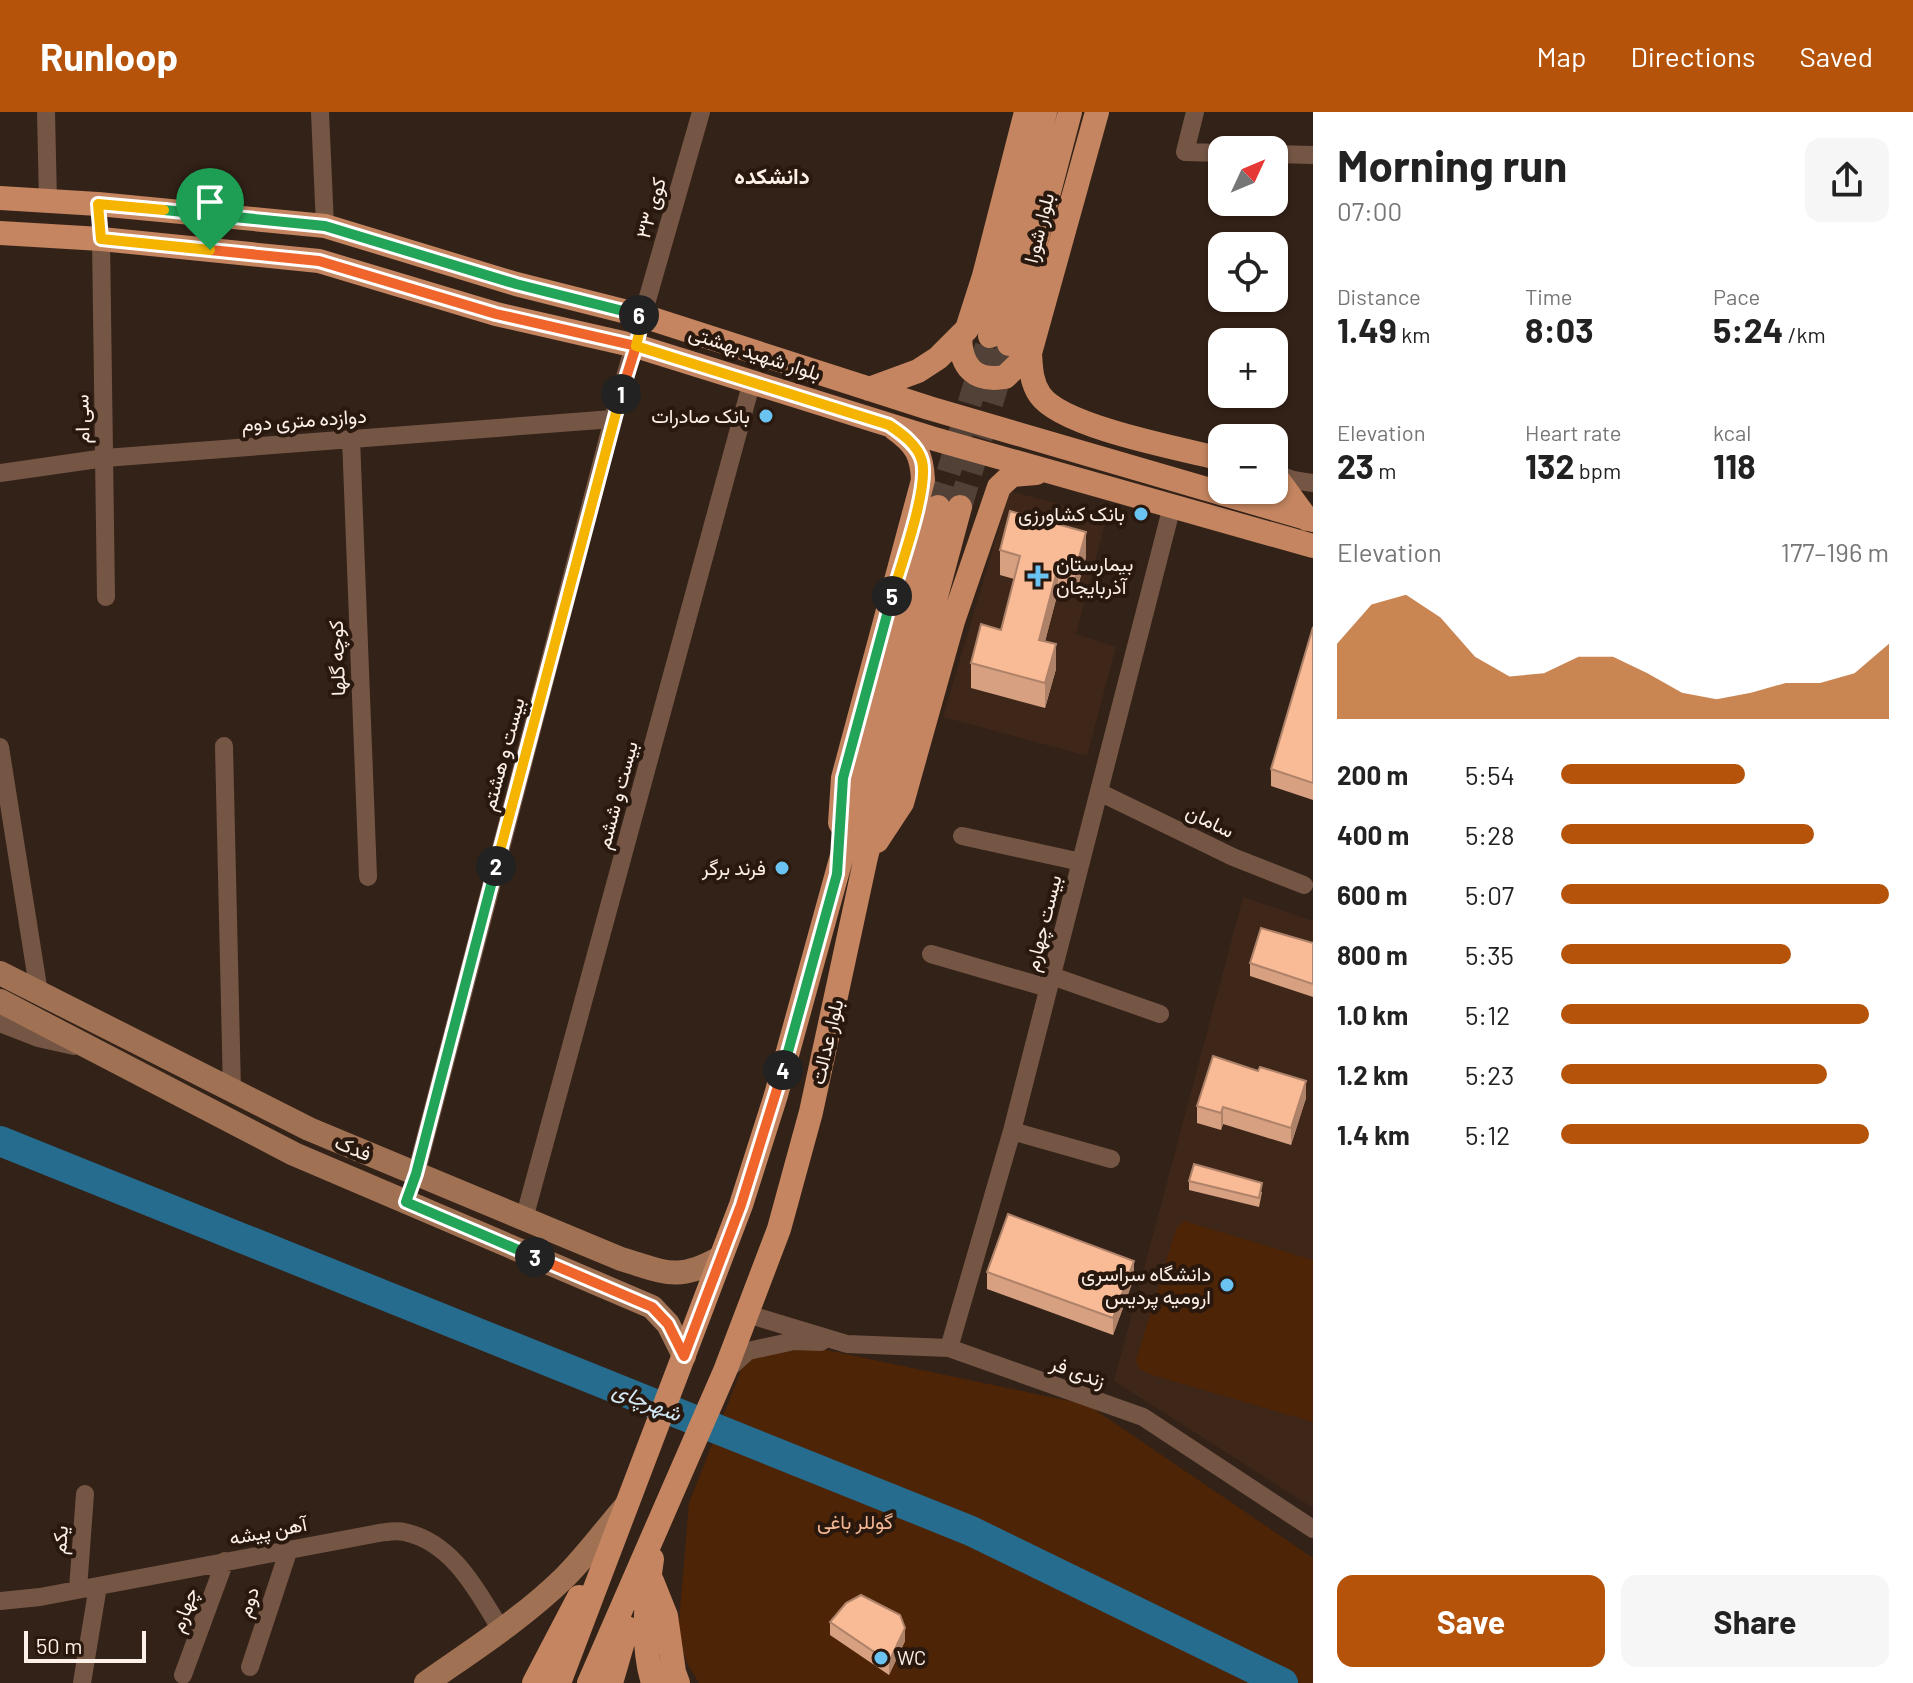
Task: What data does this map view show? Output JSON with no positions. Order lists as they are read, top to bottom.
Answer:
{
  "streets": {
    "main road": ["بلوار شورا", "بلوار شهید بهشتی", "بلوار عدالت"],
    "street": [
      "کوی ۳۳",
      "سی ام",
      "دوازده متری دوم",
      "کوچه گلها",
      "بیست و هشتم",
      "بیست و ششم",
      "سامان",
      "بیست چهارم",
      "فدک",
      "زندی فر",
      "آهن پیشه",
      "یکم",
      "دوم",
      "چهارم"
    ]
  },
  "crossings": [
    ["کوی ۳۳", "بلوار شهید بهشتی"],
    ["کوی ۳۳", "بیست و هشتم"],
    ["بلوار شهید بهشتی", "سی ام"],
    ["بلوار شهید بهشتی", "بیست و هشتم"],
    ["بلوار شهید بهشتی", "بیست و ششم"],
    ["بلوار شهید بهشتی", "بیست چهارم"],
    ["سی ام", "دوازده متری دوم"],
    ["دوازده متری دوم", "کوچه گلها"],
    ["دوازده متری دوم", "بیست و هشتم"],
    ["بیست و هشتم", "فدک"],
    ["بیست و ششم", "فدک"],
    ["سامان", "بیست چهارم"],
    ["بیست چهارم", "زندی فر"],
    ["بلوار عدالت", "فدک"],
    ["بلوار عدالت", "زندی فر"],
    ["آهن پیشه", "یکم"],
    ["آهن پیشه", "دوم"],
    ["آهن پیشه", "چهارم"]
  ],
  "districts": ["دانشکده"],
  "water": ["شهرچای"],
  "parks": ["گوللر باغی"],
  "places": {
    "other": [
      "بانک صادرات",
      "بانک کشاورزی",
      "فرند برگر",
      "دانشگاه سراسری ارومیه پردیس",
      "WC"
    ],
    "health": ["بیمارستان آذربایجان"]
  },
  "scale_bar": "50 m",
  "north": "top right",
  "page": {
    "header": "Runloop",
    "nav": ["Map", "Directions", "Saved"],
    "heading": ["Morning run", "07:00"],
    "map_buttons": ["+", "−"],
    "stats": [
      ["Distance", "1.49 km"],
      ["Time", "8:03"],
      ["Pace", "5:24 /km"],
      ["Elevation", "23 m"],
      ["Heart rate", "132 bpm"],
      ["kcal", "118"]
    ],
    "pins": [
      "6",
      "1",
      "5",
      "2",
      "4",
      "3"
    ],
    "chart": ["Elevation", "177–196 m"],
    "list": [
      {
        "name": "200 m",
        "note": "5:54"
      },
      {
        "name": "400 m",
        "note": "5:28"
      },
      {
        "name": "600 m",
        "note": "5:07"
      },
      {
        "name": "800 m",
        "note": "5:35"
      },
      {
        "name": "1.0 km",
        "note": "5:12"
      },
      {
        "name": "1.2 km",
        "note": "5:23"
      },
      {
        "name": "1.4 km",
        "note": "5:12"
      }
    ],
    "buttons": ["Save", "Share"],
    "scale": "50 m"
  }
}
